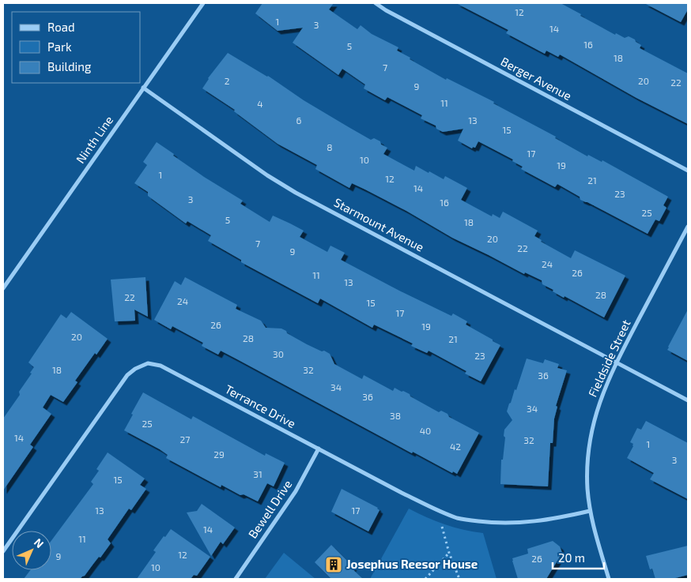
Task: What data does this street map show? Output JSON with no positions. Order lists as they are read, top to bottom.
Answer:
{
  "streets": {
    "street": [
      "Berger Avenue",
      "Ninth Line",
      "Starmount Avenue",
      "Fieldside Street",
      "Terrance Drive",
      "Bewell Drive"
    ]
  },
  "crossings": [
    ["Ninth Line", "Starmount Avenue"],
    ["Starmount Avenue", "Fieldside Street"],
    ["Fieldside Street", "Terrance Drive"],
    ["Terrance Drive", "Bewell Drive"]
  ],
  "places": {
    "building": ["Josephus Reesor House"]
  },
  "house_numbers": [
    "12",
    "1",
    "3",
    "14",
    "16",
    "5",
    "18",
    "7",
    "2",
    "20",
    "22",
    "9",
    "11",
    "4",
    "6",
    "13",
    "15",
    "8",
    "17",
    "10",
    "19",
    "1",
    "12",
    "21",
    "14",
    "23",
    "3",
    "16",
    "25",
    "5",
    "18",
    "20",
    "7",
    "22",
    "9",
    "24",
    "26",
    "11",
    "13",
    "28",
    "22",
    "24",
    "15",
    "17",
    "26",
    "19",
    "20",
    "28",
    "21",
    "30",
    "23",
    "18",
    "32",
    "36",
    "34",
    "36",
    "34",
    "38",
    "25",
    "40",
    "14",
    "27",
    "32",
    "1",
    "42",
    "29",
    "3",
    "31",
    "15",
    "13",
    "17",
    "14",
    "11",
    "12",
    "9",
    "26",
    "10"
  ],
  "legend": ["Road", "Park", "Building"],
  "scale_bar": "20 m",
  "north": "top right"
}
